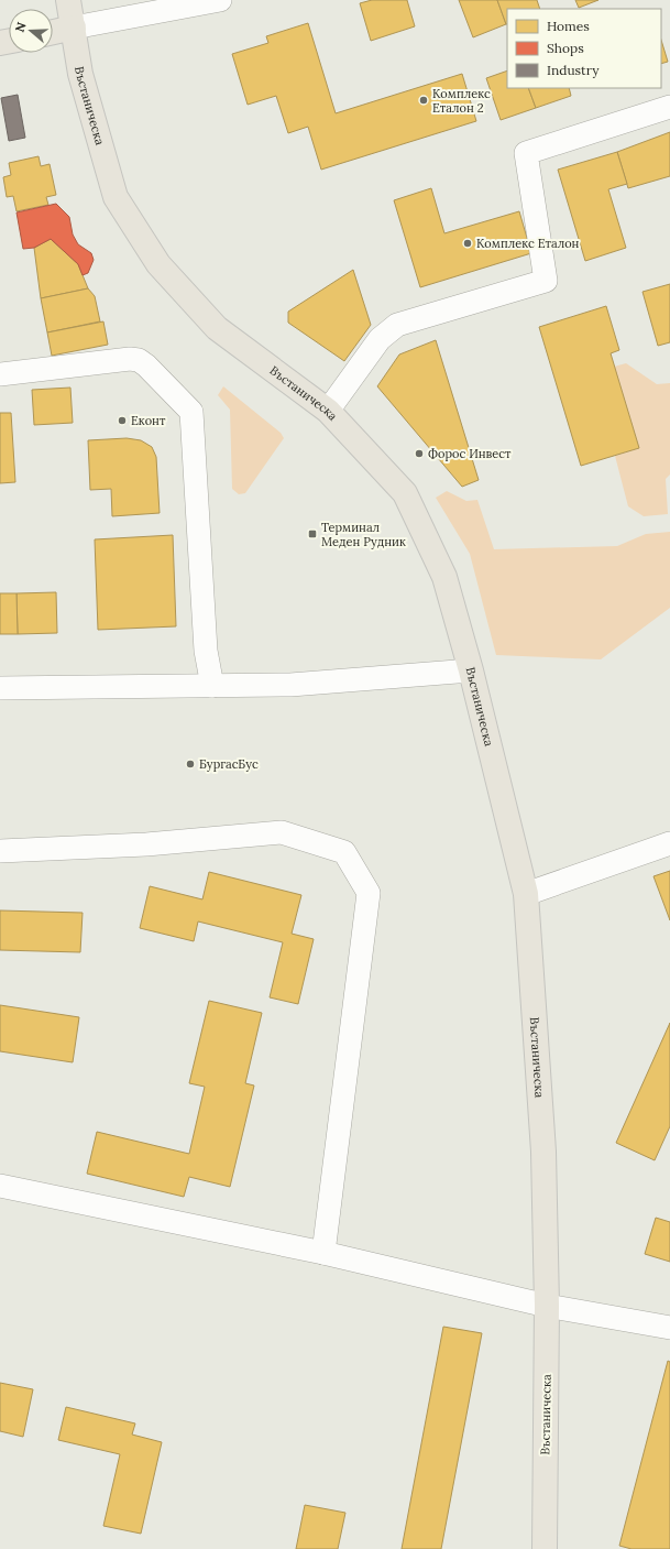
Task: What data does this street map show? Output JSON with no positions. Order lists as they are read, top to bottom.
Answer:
{
  "streets": {
    "main road": ["Въстаническа"]
  },
  "places": {
    "other": [
      "Комплекс Еталон 2",
      "Комплекс Еталон",
      "Еконт",
      "Форос Инвест",
      "БургасБус"
    ],
    "transit": ["Терминал Меден Рудник"]
  },
  "legend": ["Homes", "Shops", "Industry"],
  "north": "left"
}
